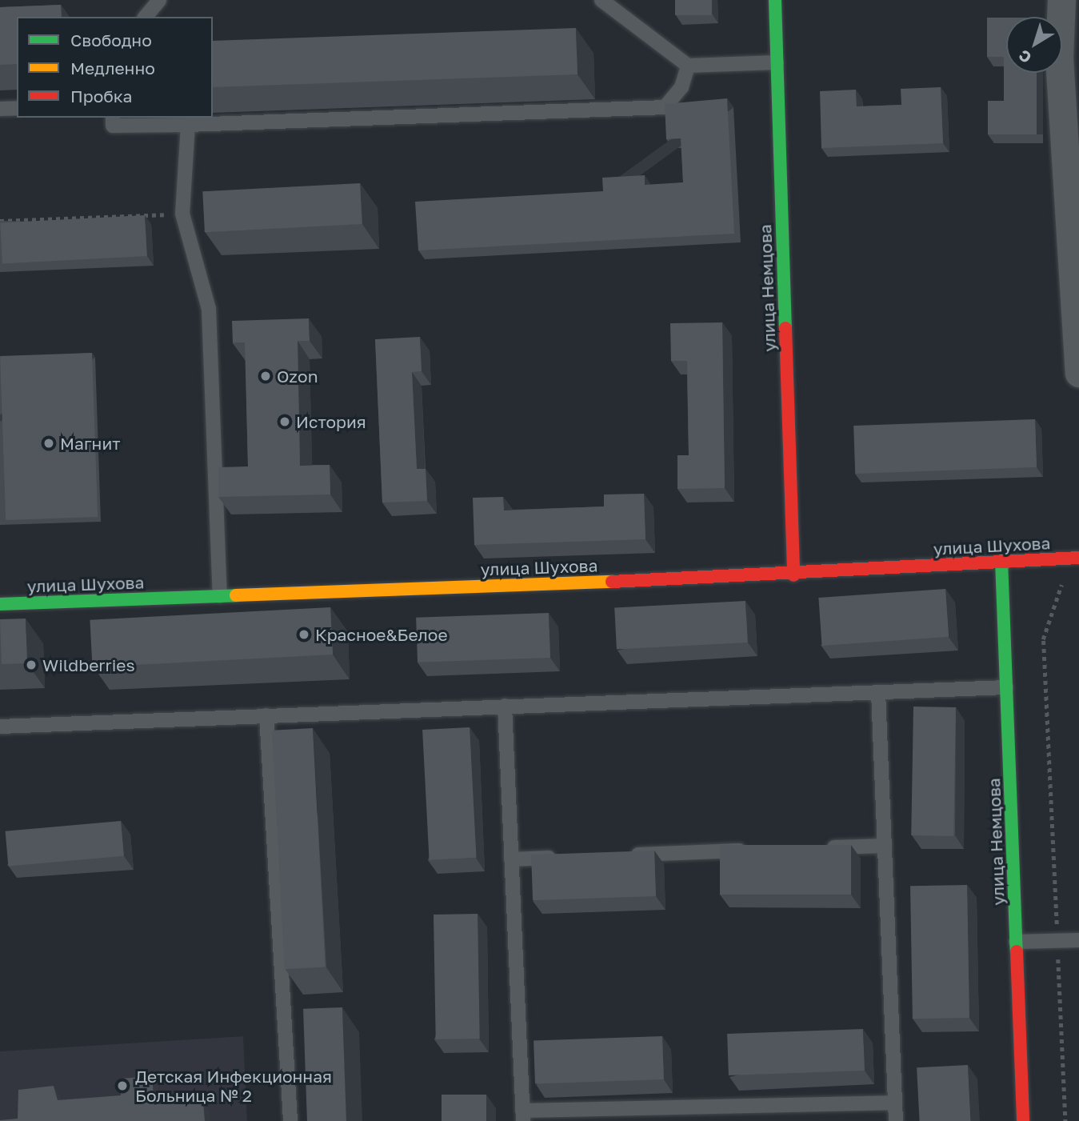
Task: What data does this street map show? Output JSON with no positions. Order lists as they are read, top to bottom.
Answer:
{
  "streets": {
    "street": ["улица Немцова", "улица Шухова"]
  },
  "crossings": [
    ["улица Немцова", "улица Шухова"]
  ],
  "places": [
    "Ozon",
    "История",
    "Магнит",
    "Красное&Белое",
    "Wildberries",
    "Детская Инфекционная Больница № 2"
  ],
  "legend": ["Свободно", "Медленно", "Пробка"],
  "north": "bottom left"
}
